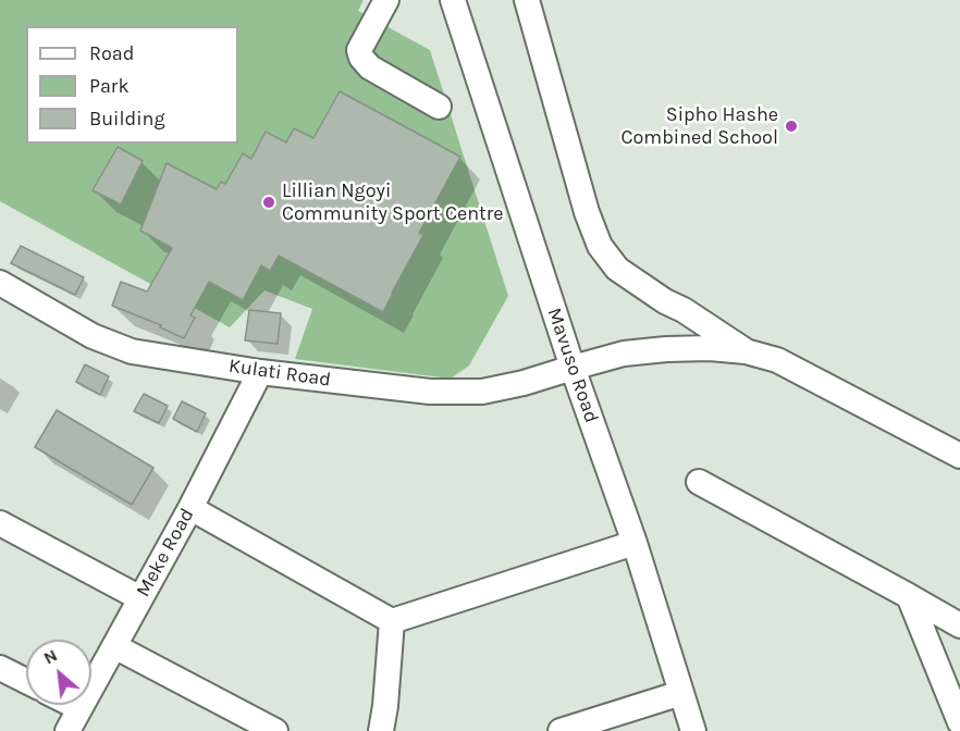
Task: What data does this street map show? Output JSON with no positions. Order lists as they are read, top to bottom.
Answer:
{
  "streets": {
    "street": ["Mavuso Road", "Kulati Road", "Meke Road"]
  },
  "crossings": [
    ["Mavuso Road", "Kulati Road"],
    ["Kulati Road", "Meke Road"]
  ],
  "places": ["Sipho Hashe Combined School", "Lillian Ngoyi Community Sport Centre"],
  "legend": ["Road", "Park", "Building"],
  "north": "top left"
}
